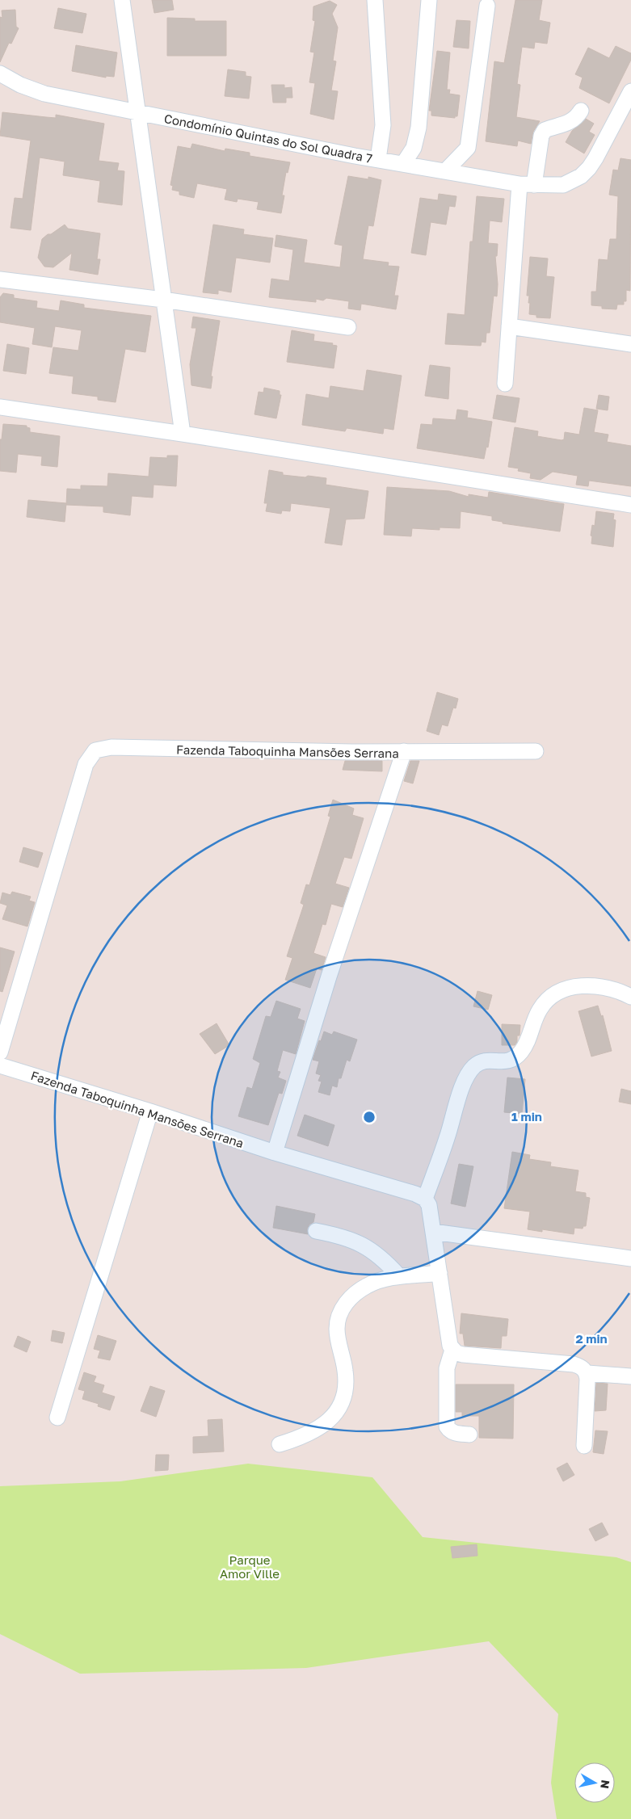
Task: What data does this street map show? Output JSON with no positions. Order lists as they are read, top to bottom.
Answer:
{
  "streets": {
    "street": ["Condomínio Quintas do Sol Quadra 7", "Fazenda Taboquinha Mansões Serrana"]
  },
  "parks": ["Parque Amor Ville"],
  "north": "right",
  "rings": ["1 min", "2 min"]
}
